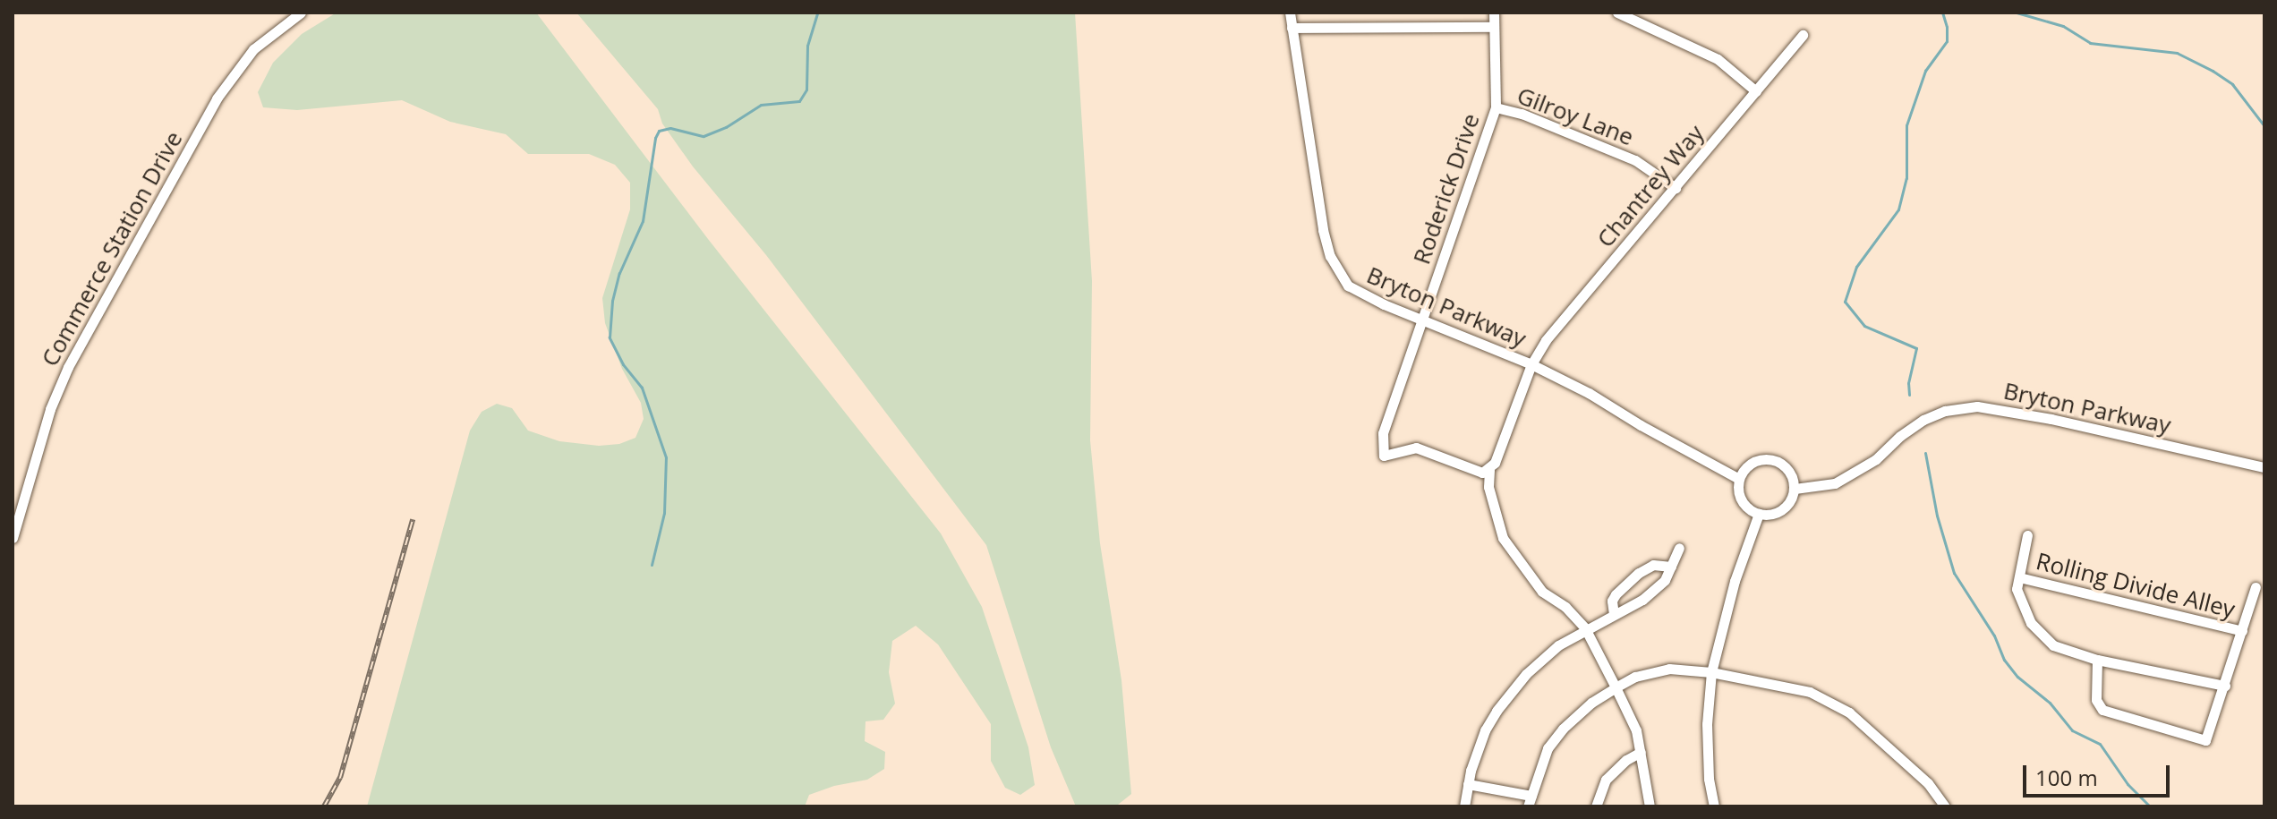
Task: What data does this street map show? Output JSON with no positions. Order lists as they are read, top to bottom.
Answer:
{
  "streets": {
    "street": [
      "Gilroy Lane",
      "Chantrey Way",
      "Roderick Drive",
      "Commerce Station Drive",
      "Bryton Parkway",
      "Rolling Divide Alley"
    ]
  },
  "crossings": [
    ["Gilroy Lane", "Chantrey Way"],
    ["Gilroy Lane", "Roderick Drive"],
    ["Chantrey Way", "Roderick Drive"],
    ["Chantrey Way", "Bryton Parkway"],
    ["Roderick Drive", "Bryton Parkway"]
  ],
  "scale_bar": "100 m"
}
